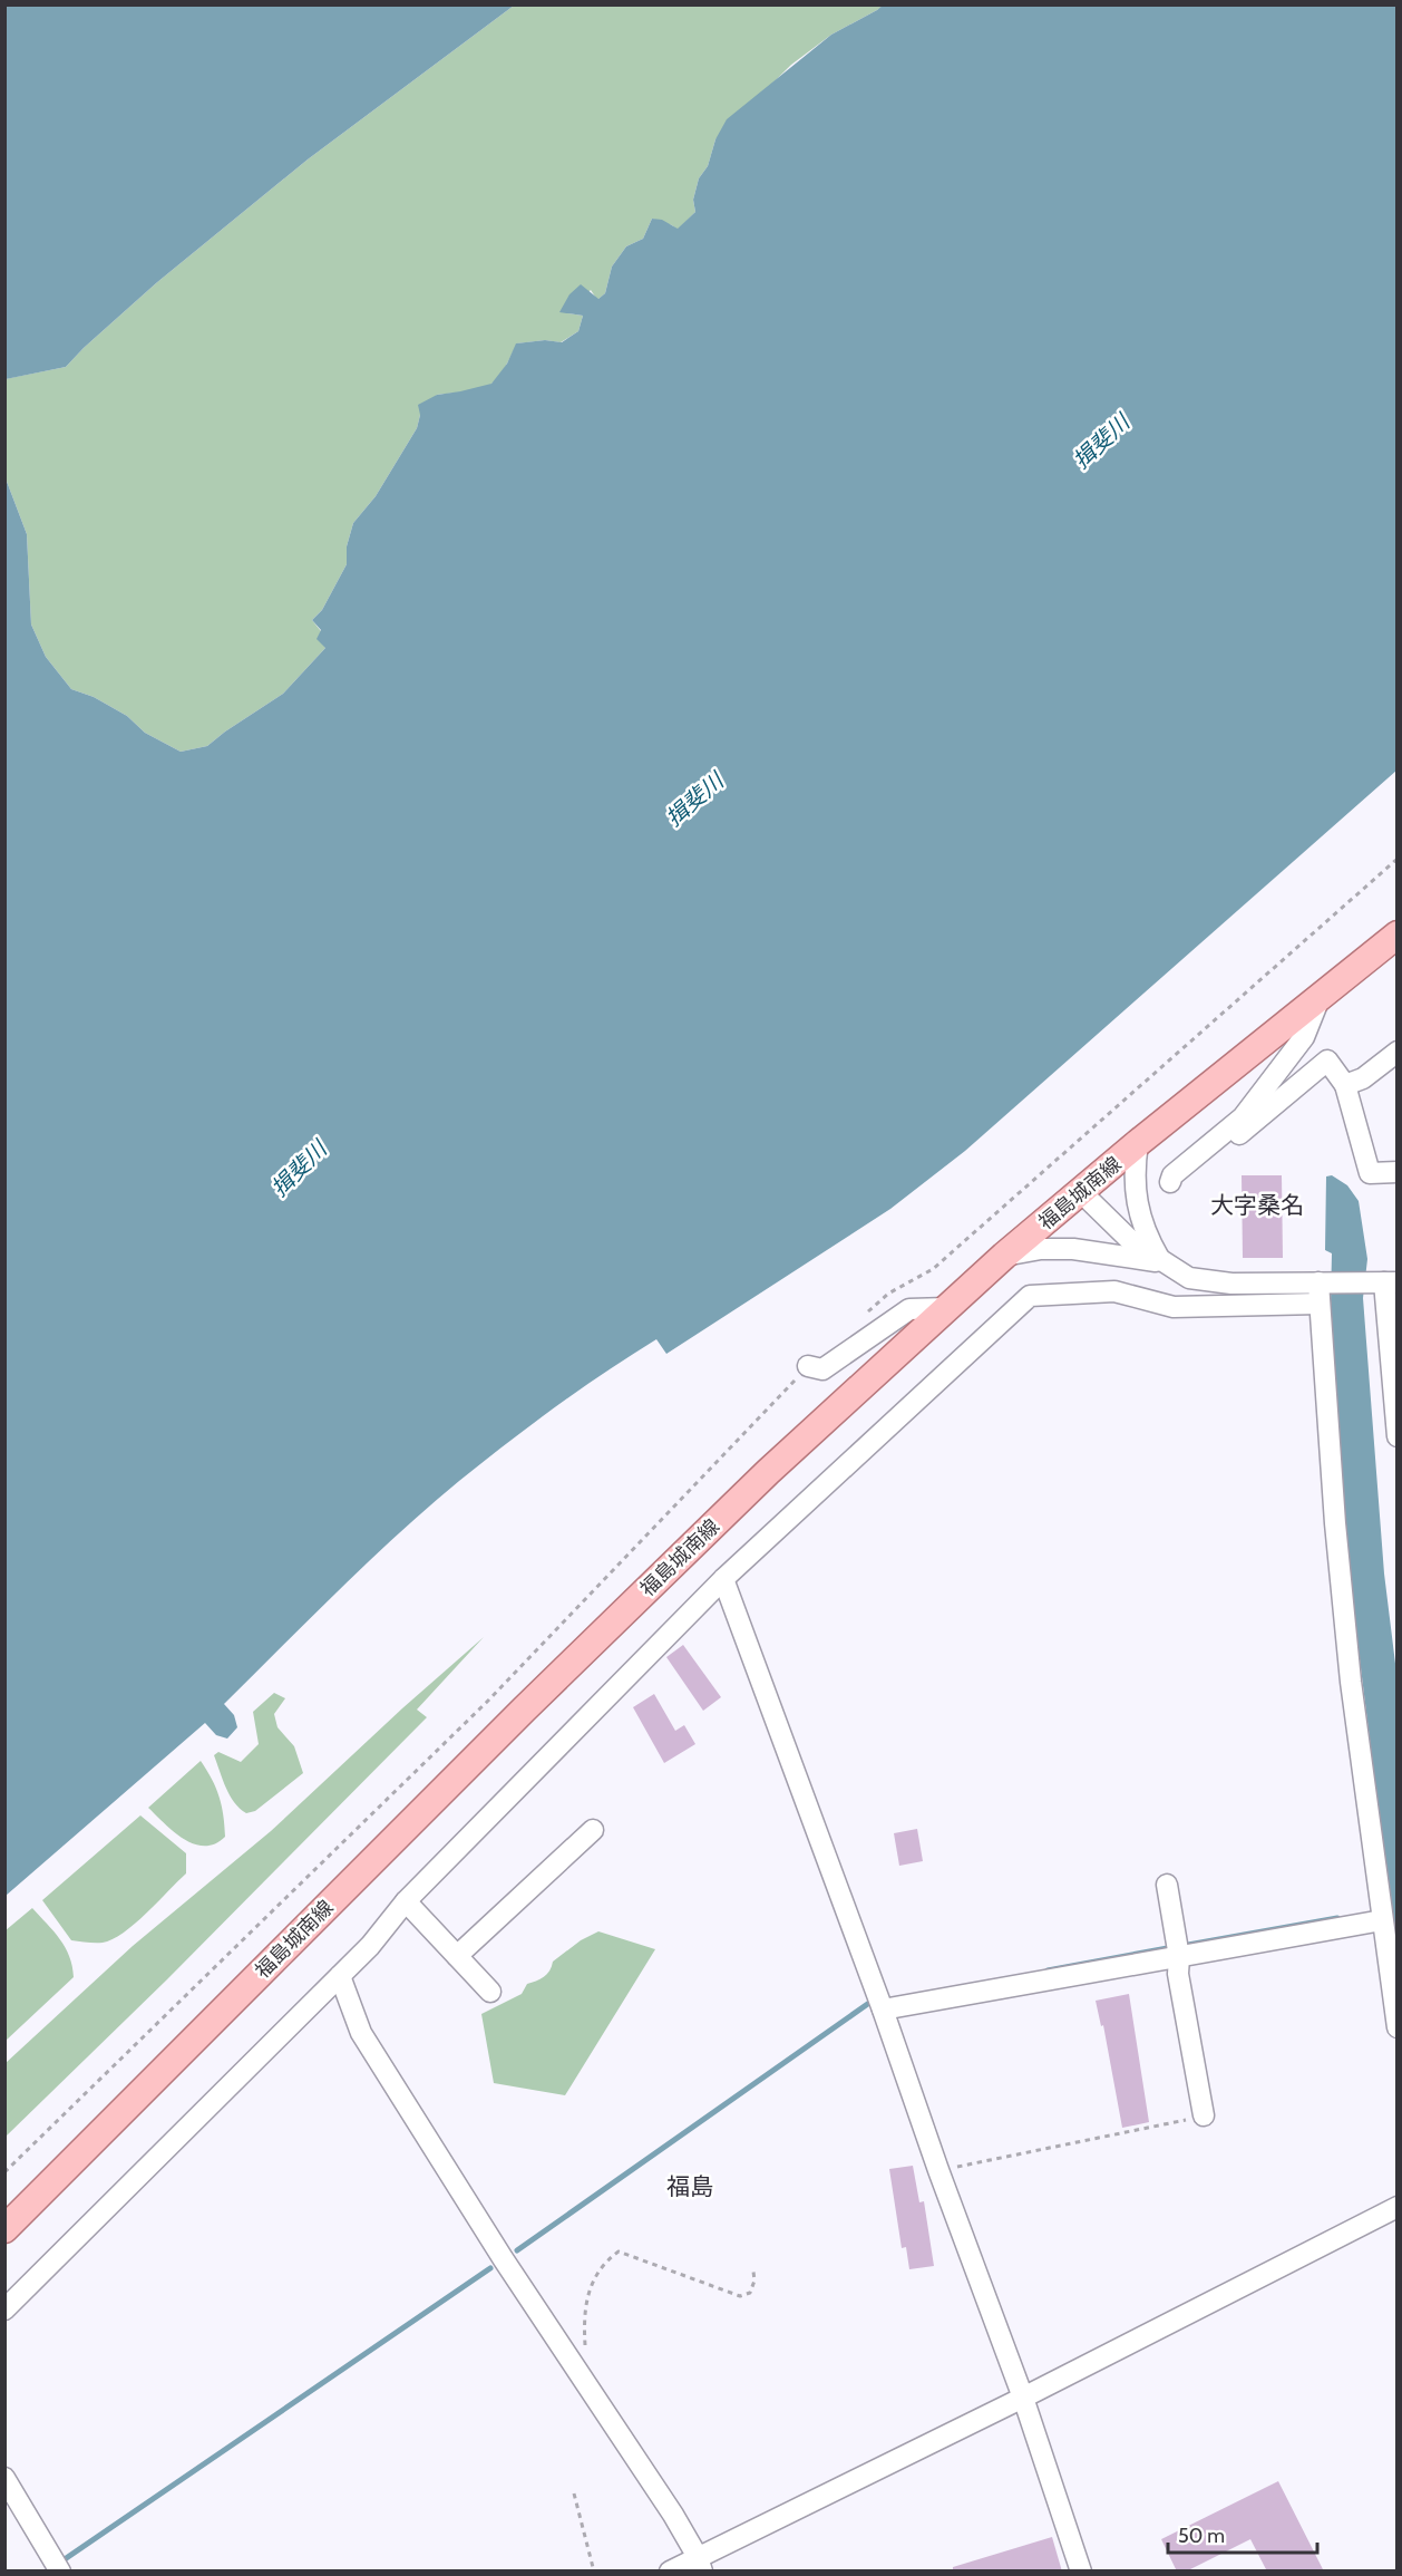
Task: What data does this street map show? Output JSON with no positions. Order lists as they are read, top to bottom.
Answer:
{
  "streets": {
    "main road": ["福島城南線"]
  },
  "districts": ["大字桑名", "福島"],
  "water": ["揖斐川"],
  "scale_bar": "50 m"
}
